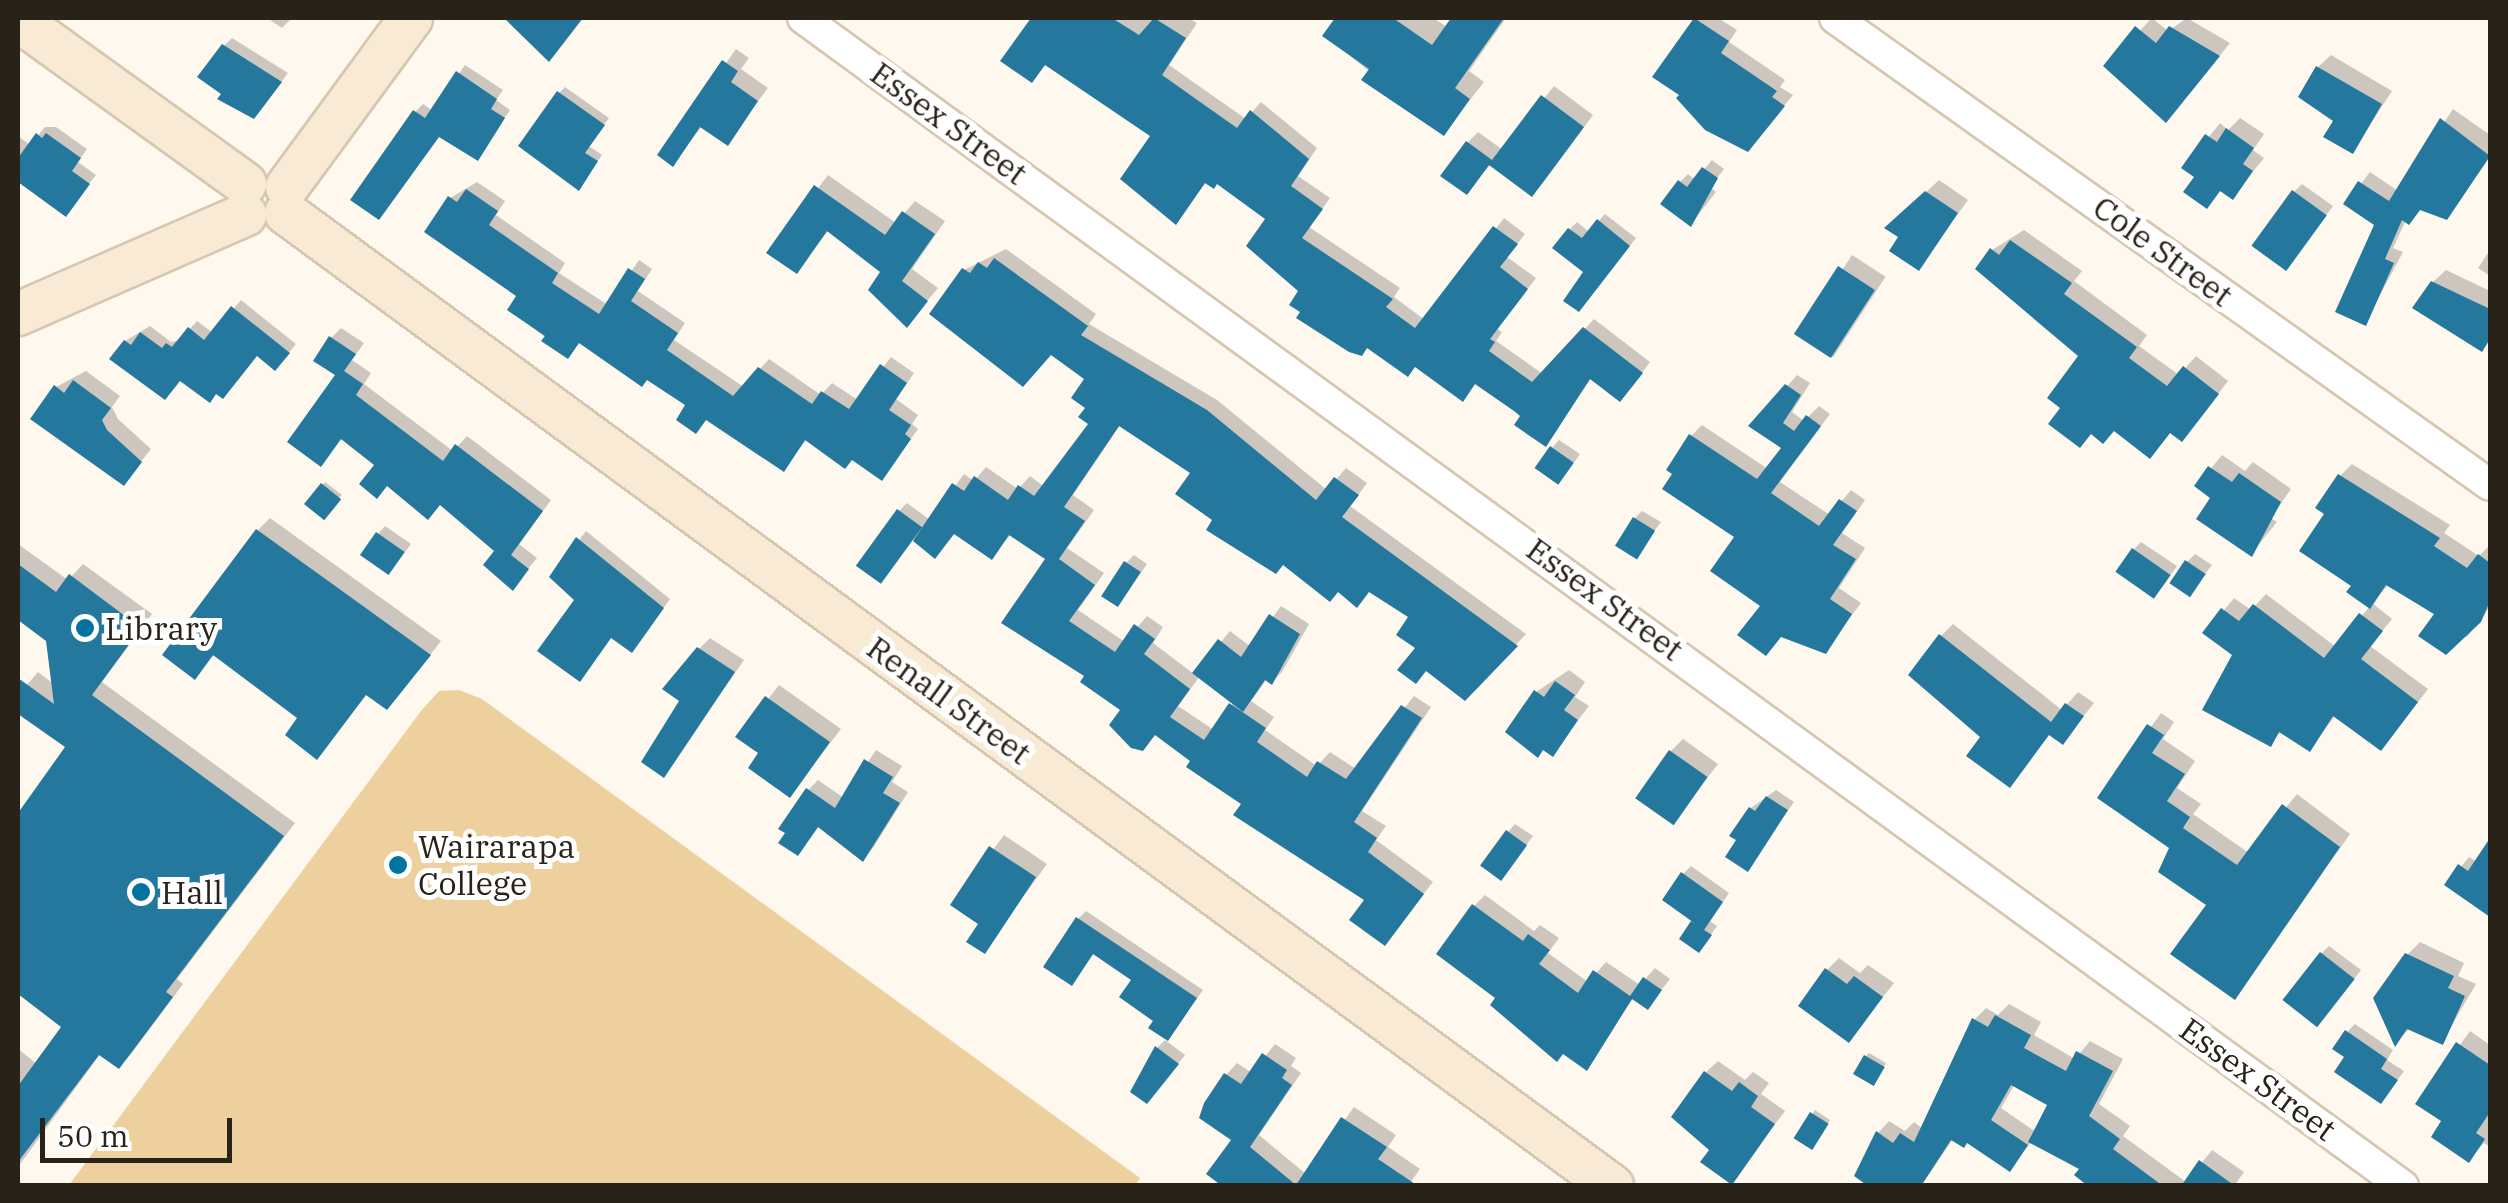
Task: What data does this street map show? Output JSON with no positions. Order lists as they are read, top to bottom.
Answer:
{
  "streets": {
    "street": ["Essex Street", "Cole Street", "Renall Street"]
  },
  "places": ["Library", "Wairarapa College", "Hall"],
  "scale_bar": "50 m"
}
